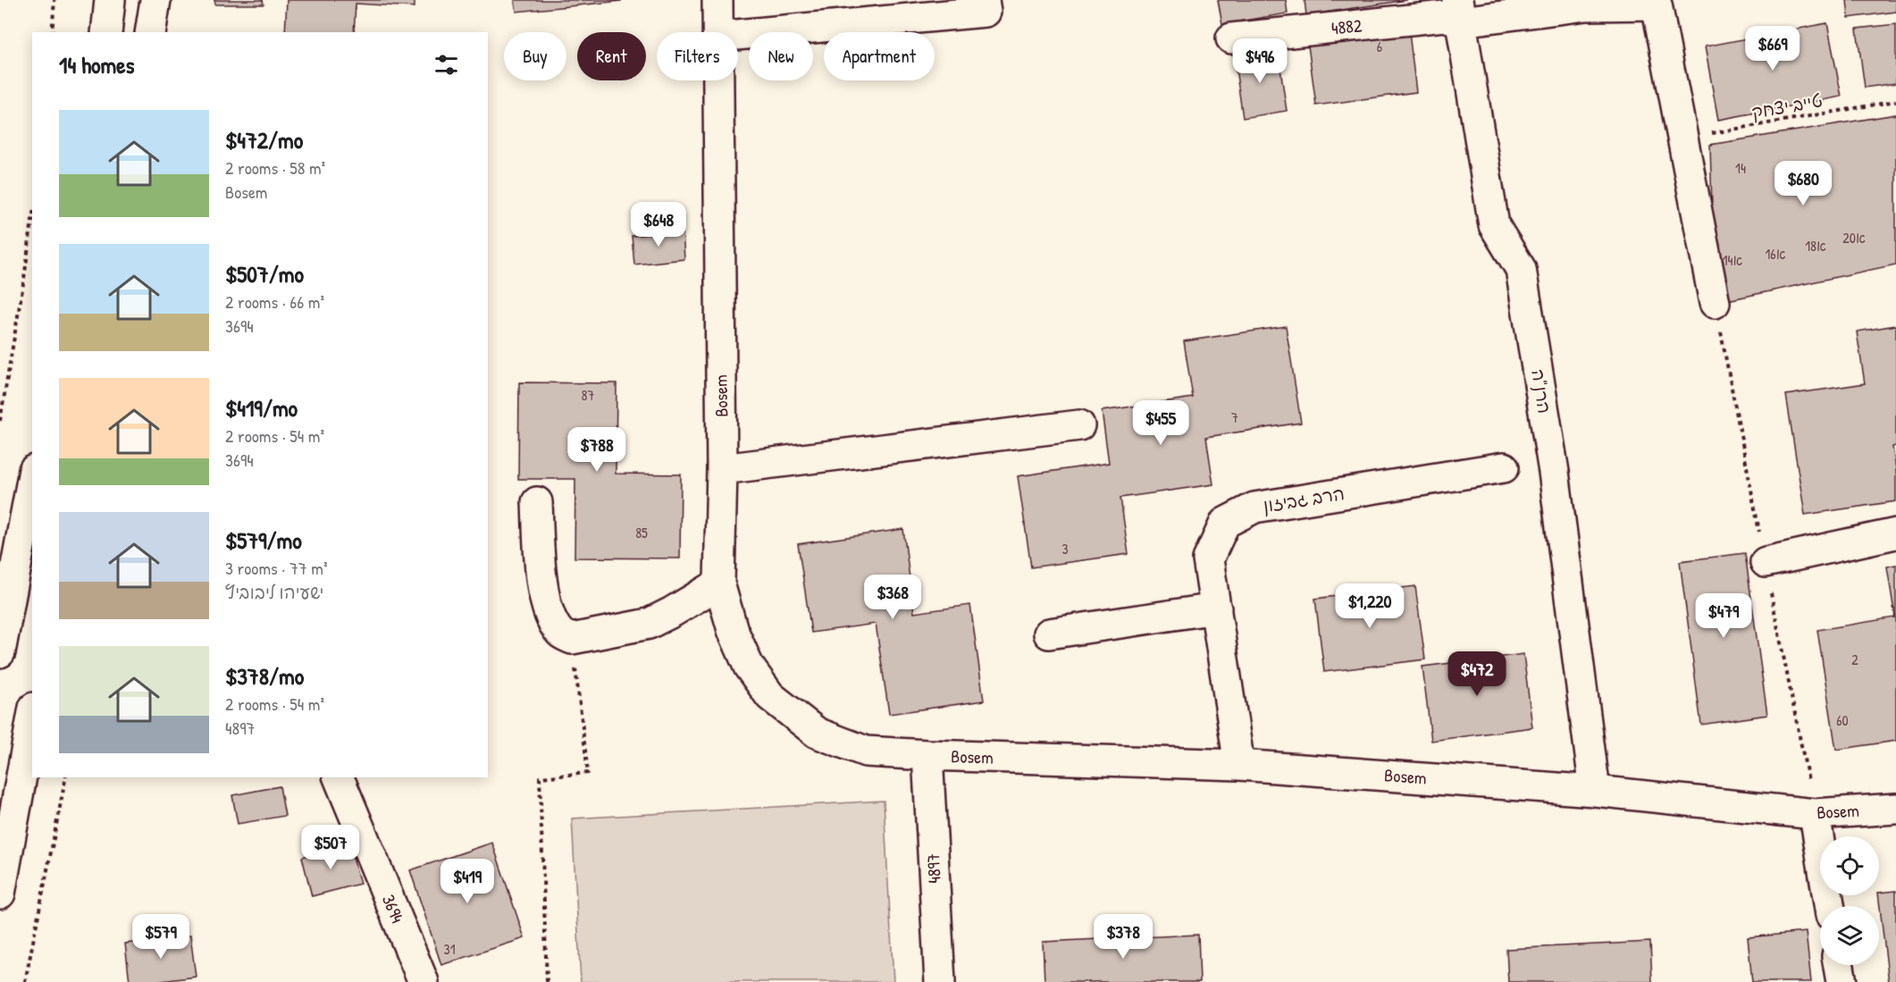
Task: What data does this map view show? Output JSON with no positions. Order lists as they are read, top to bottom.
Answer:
{
  "streets": {
    "street": [
      "4882",
      "הרנ\"ה",
      "Bosem",
      "הרב גביזון",
      "4897",
      "3694"
    ],
    "path": ["טייב יצחק"]
  },
  "crossings": [
    ["4882", "טייב יצחק"],
    ["4882", "הרנ\"ה"],
    ["הרנ\"ה", "Bosem"],
    ["Bosem", "הרב גביזון"],
    ["Bosem", "4897"]
  ],
  "house_numbers": [
    "6",
    "14",
    "20א",
    "18א",
    "16א",
    "14א",
    "87",
    "7",
    "85",
    "3",
    "2",
    "60",
    "31"
  ],
  "page": {
    "price": [
      "$669",
      "$496",
      "$680",
      "$648",
      "$455",
      "$788",
      "$368",
      "$1,220",
      "$479",
      "$472",
      "$507",
      "$419",
      "$579",
      "$378"
    ],
    "chip": [
      "Buy",
      "Rent",
      "Filters",
      "New",
      "Apartment"
    ],
    "heading": "14 homes",
    "list": [
      {
        "name": "$472/mo",
        "note": "2 rooms · 58 m² · Bosem"
      },
      {
        "name": "$507/mo",
        "note": "2 rooms · 66 m² · 3694"
      },
      {
        "name": "$419/mo",
        "note": "2 rooms · 54 m² · 3694"
      },
      {
        "name": "$579/mo",
        "note": "3 rooms · 77 m² · ישעיהו ליבוביץ"
      },
      {
        "name": "$378/mo",
        "note": "2 rooms · 54 m² · 4897"
      }
    ]
  }
}
